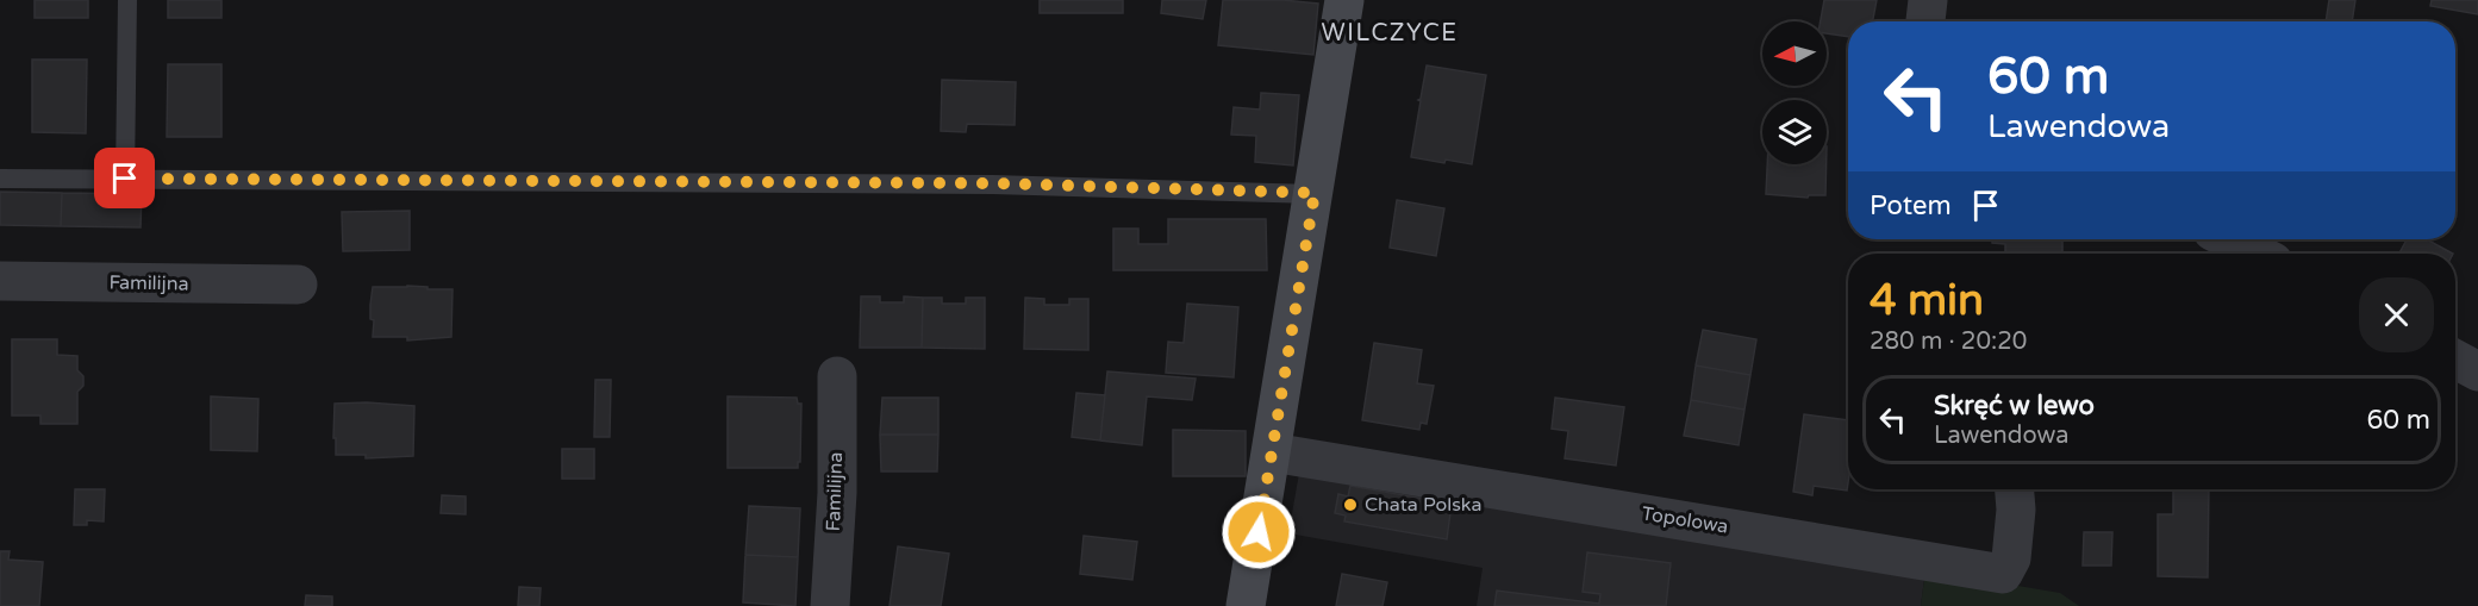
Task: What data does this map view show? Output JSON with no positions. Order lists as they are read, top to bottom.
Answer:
{
  "streets": {
    "street": ["Familijna", "Topolowa"]
  },
  "districts": ["WILCZYCE"],
  "places": ["Chata Polska"],
  "north": "left",
  "page": {
    "turn": ["60 m", "Lawendowa"],
    "then": "Potem",
    "heading": ["4 min", "280 m · 20:20"],
    "list": [
      {
        "name": "Skręć w lewo",
        "note": "Lawendowa",
        "value": "60 m"
      }
    ]
  }
}
